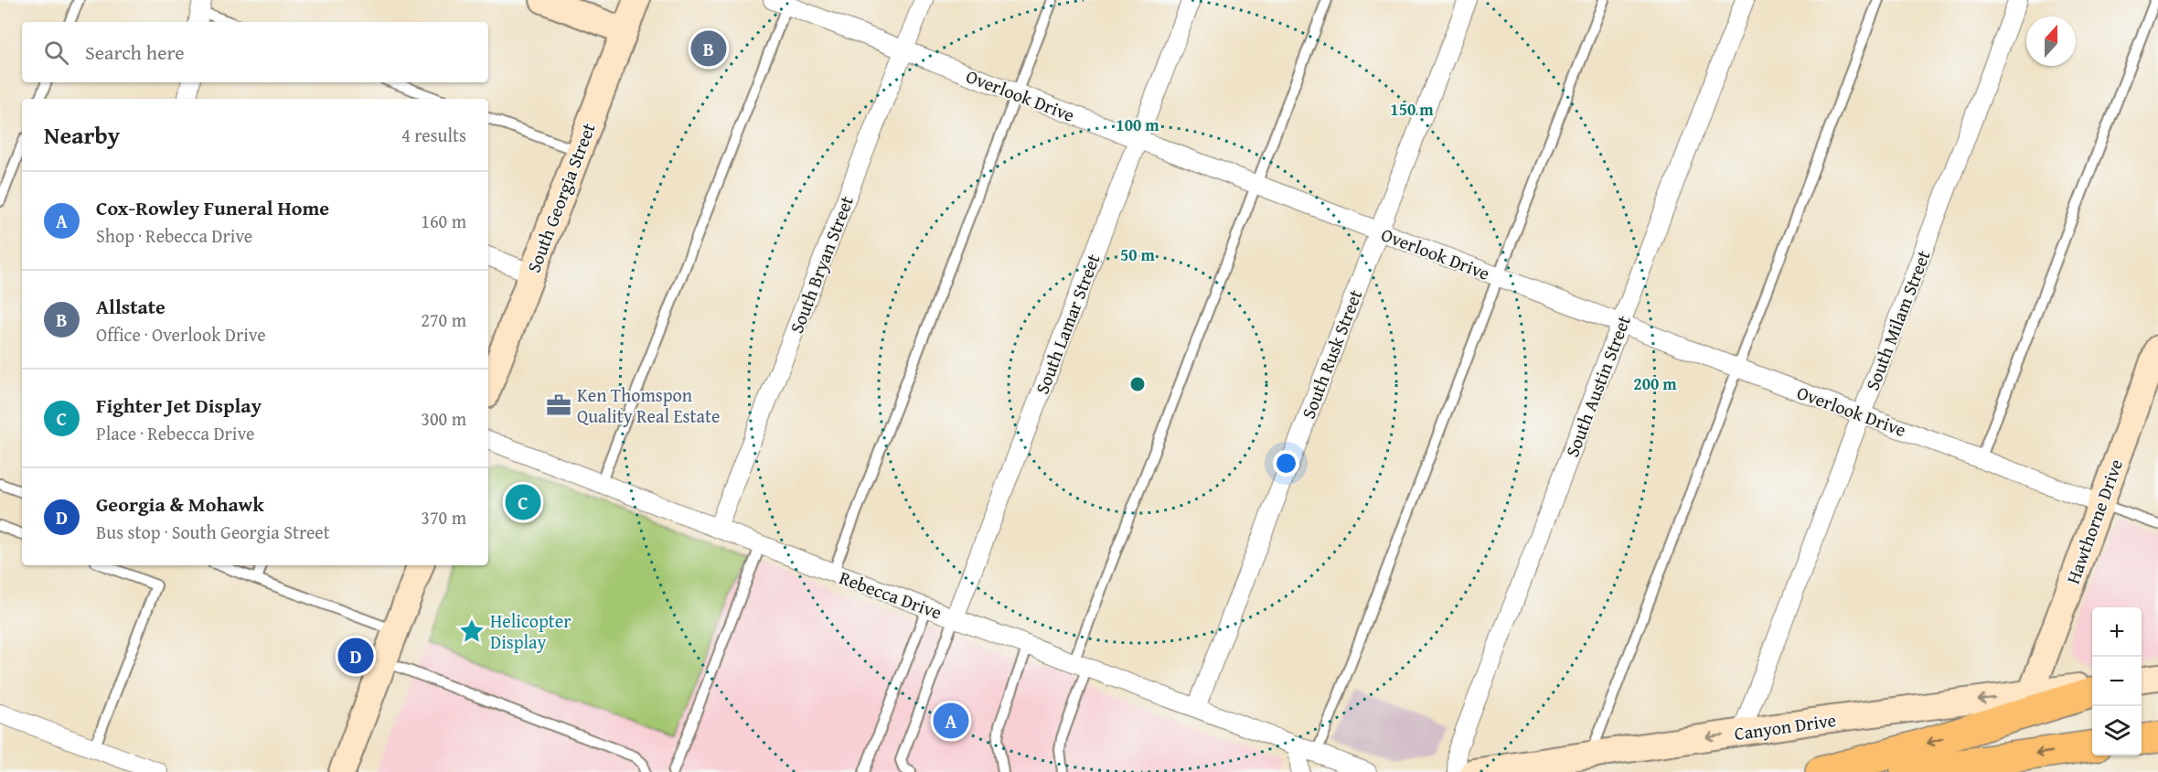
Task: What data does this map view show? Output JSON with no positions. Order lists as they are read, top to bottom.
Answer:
{
  "streets": {
    "main road": ["South Georgia Street", "Hawthorne Drive", "Canyon Drive"],
    "street": [
      "Overlook Drive",
      "South Bryan Street",
      "South Milam Street",
      "South Lamar Street",
      "South Rusk Street",
      "South Austin Street",
      "Rebecca Drive"
    ]
  },
  "crossings": [
    ["Overlook Drive", "South Bryan Street"],
    ["Overlook Drive", "South Milam Street"],
    ["Overlook Drive", "South Lamar Street"],
    ["Overlook Drive", "South Rusk Street"],
    ["Overlook Drive", "South Austin Street"],
    ["Overlook Drive", "Hawthorne Drive"],
    ["South Bryan Street", "Rebecca Drive"],
    ["South Milam Street", "Canyon Drive"],
    ["South Lamar Street", "Rebecca Drive"],
    ["South Rusk Street", "Rebecca Drive"],
    ["Hawthorne Drive", "Canyon Drive"]
  ],
  "one_way": ["Canyon Drive"],
  "places": {
    "office": ["Ken Thomspon Quality Real Estate"],
    "place": ["Helicopter Display"]
  },
  "north": "top",
  "page": {
    "search": "Search here",
    "pins": [
      "B",
      "C",
      "D",
      "A"
    ],
    "heading": ["Nearby", "4 results"],
    "list": [
      {
        "mark": "A",
        "name": "Cox-Rowley Funeral Home",
        "note": "Shop · Rebecca Drive",
        "value": "160 m"
      },
      {
        "mark": "B",
        "name": "Allstate",
        "note": "Office · Overlook Drive",
        "value": "270 m"
      },
      {
        "mark": "C",
        "name": "Fighter Jet Display",
        "note": "Place · Rebecca Drive",
        "value": "300 m"
      },
      {
        "mark": "D",
        "name": "Georgia & Mohawk",
        "note": "Bus stop · South Georgia Street",
        "value": "370 m"
      }
    ],
    "map_buttons": ["+", "−"]
  },
  "rings": [
    "150 m",
    "100 m",
    "50 m",
    "200 m"
  ]
}
